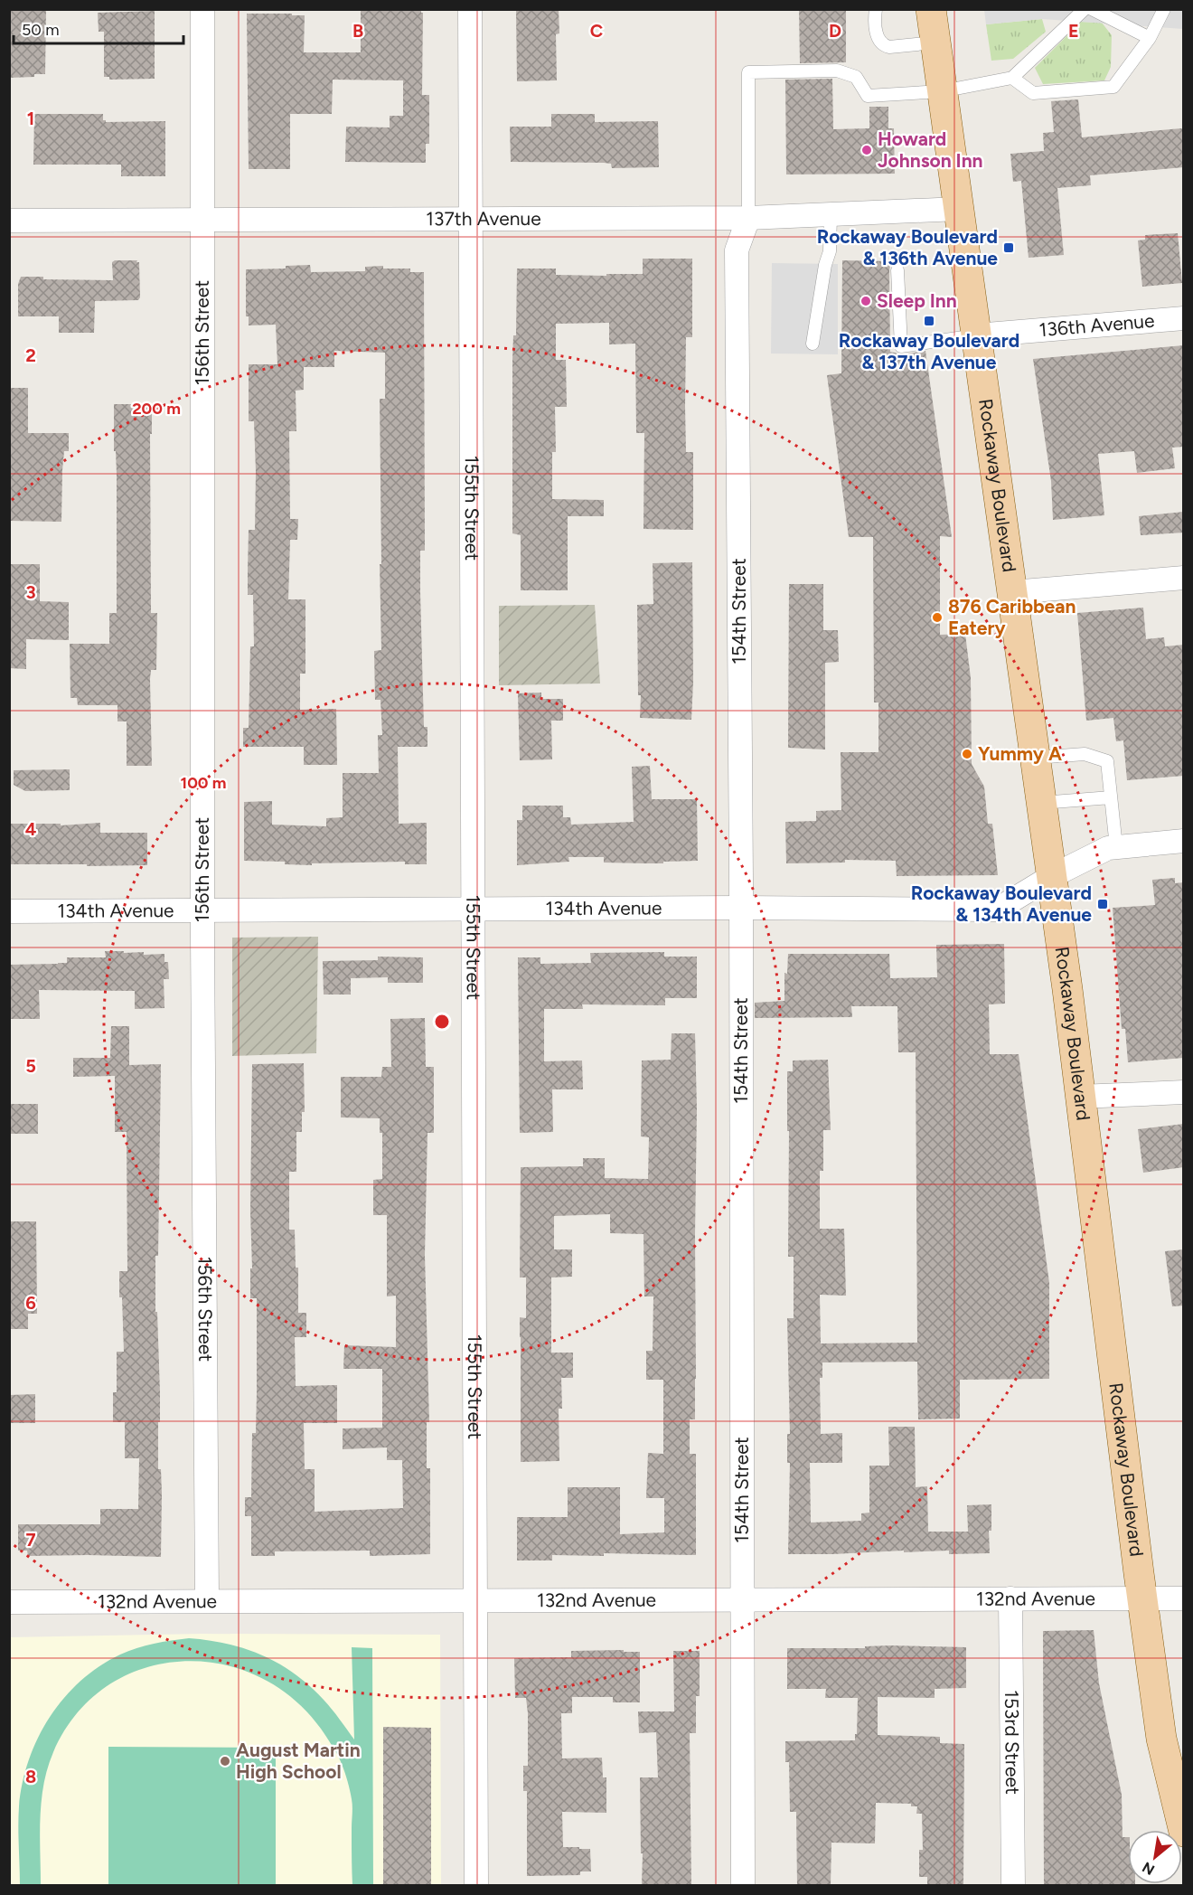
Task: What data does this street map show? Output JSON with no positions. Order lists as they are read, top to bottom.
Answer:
{
  "streets": {
    "main road": ["Rockaway Boulevard"],
    "street": [
      "137th Avenue",
      "136th Avenue",
      "156th Street",
      "155th Street",
      "154th Street",
      "134th Avenue",
      "132nd Avenue",
      "153rd Street"
    ]
  },
  "crossings": [
    ["137th Avenue", "156th Street"],
    ["137th Avenue", "Rockaway Boulevard"],
    ["137th Avenue", "155th Street"],
    ["137th Avenue", "154th Street"],
    ["136th Avenue", "Rockaway Boulevard"],
    ["156th Street", "134th Avenue"],
    ["156th Street", "132nd Avenue"],
    ["Rockaway Boulevard", "134th Avenue"],
    ["Rockaway Boulevard", "132nd Avenue"],
    ["155th Street", "134th Avenue"],
    ["155th Street", "132nd Avenue"],
    ["154th Street", "134th Avenue"],
    ["154th Street", "132nd Avenue"],
    ["132nd Avenue", "153rd Street"]
  ],
  "places": {
    "other": [
      "Howard Johnson Inn",
      "Sleep Inn",
      "876 Caribbean Eatery",
      "Yummy A",
      "August Martin High School"
    ],
    "transit": ["Rockaway Boulevard & 136th Avenue", "Rockaway Boulevard & 137th Avenue", "Rockaway Boulevard & 134th Avenue"]
  },
  "scale_bar": "50 m",
  "north": "bottom left",
  "grid": {
    "columns": [
      "B",
      "C",
      "D",
      "E"
    ],
    "rows": [
      "1",
      "2",
      "3",
      "4",
      "5",
      "6",
      "7",
      "8"
    ]
  },
  "rings": ["200 m", "100 m"]
}
